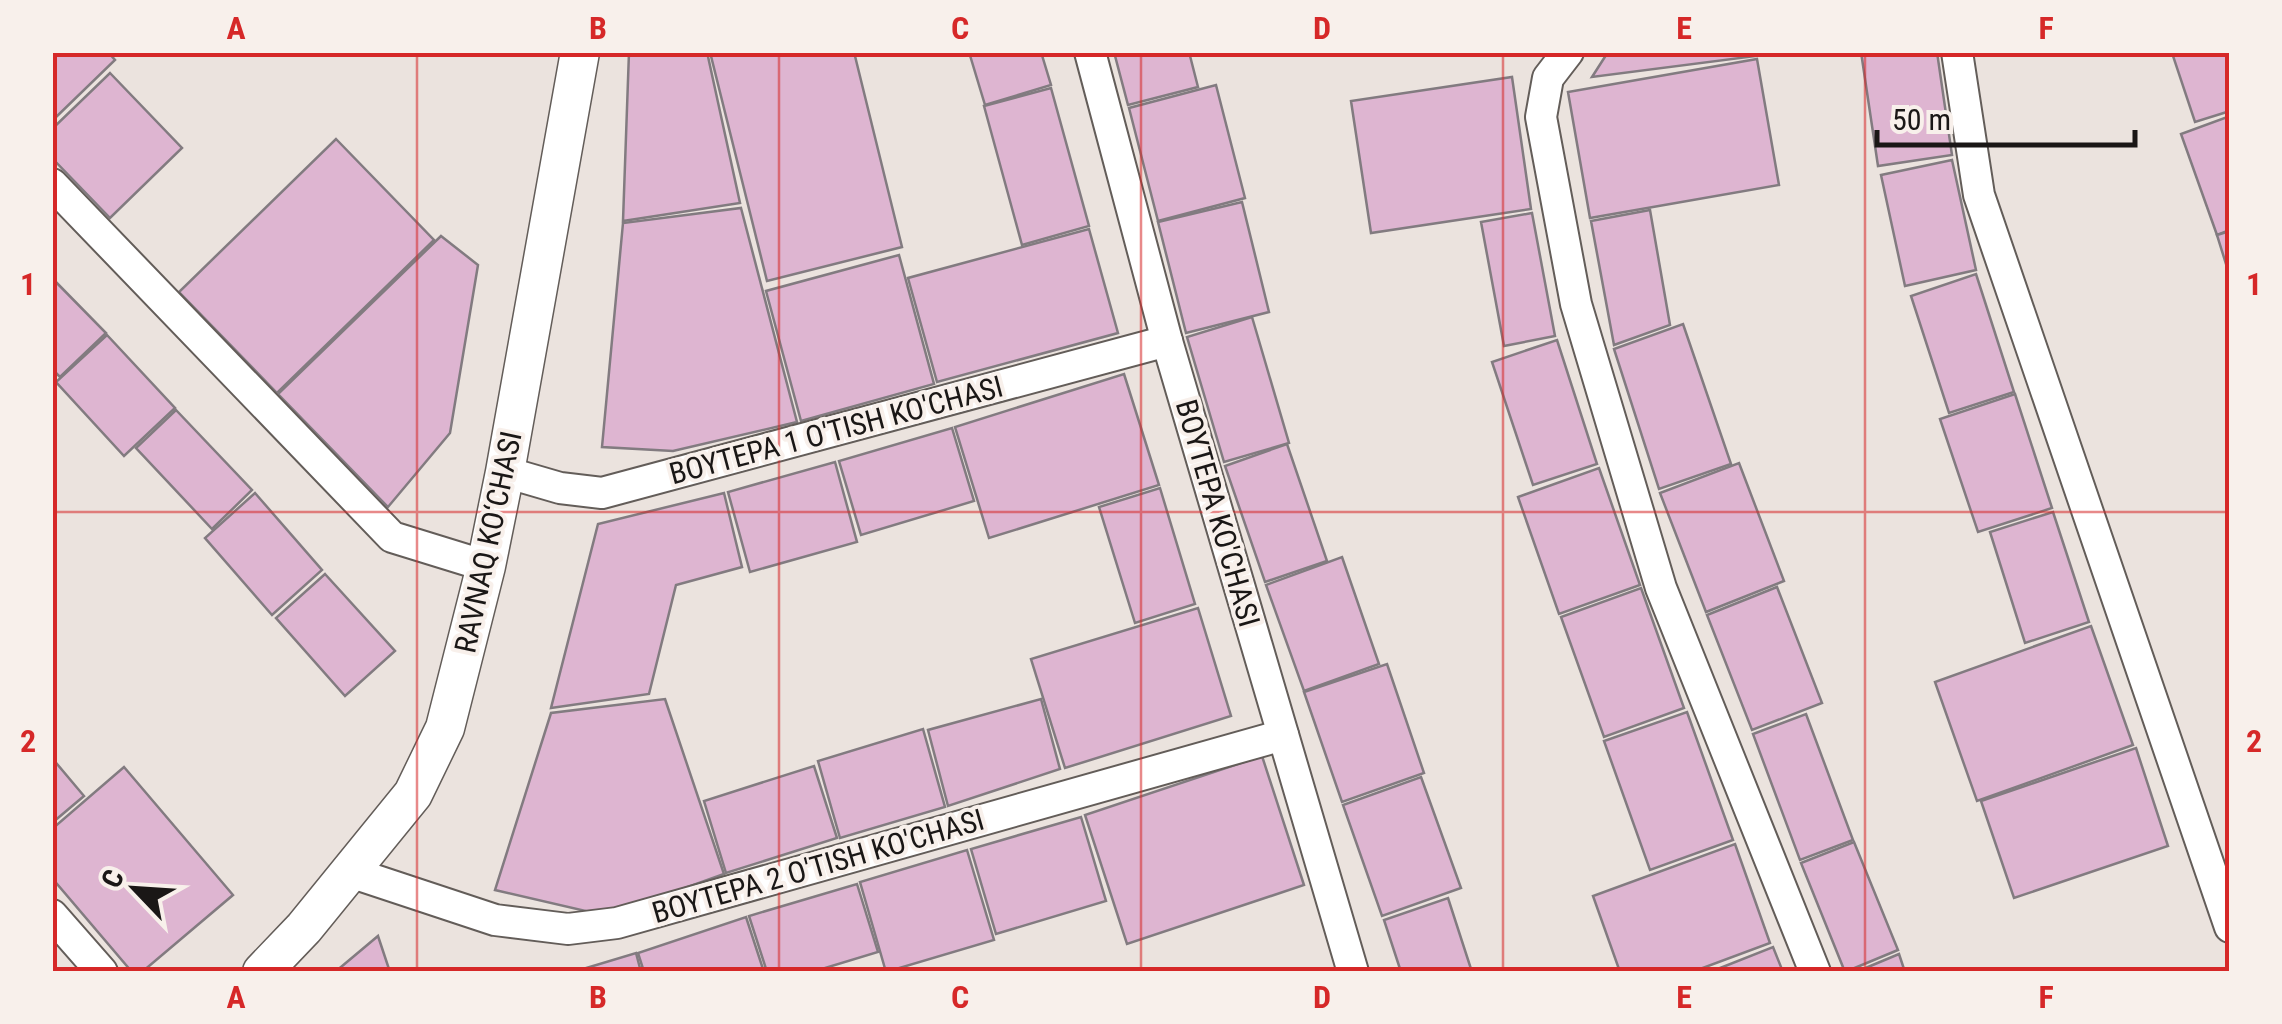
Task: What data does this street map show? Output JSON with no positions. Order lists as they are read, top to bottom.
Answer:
{
  "streets": {
    "street": [
      "BOYTEPA 1 O'TISH KO'CHASI",
      "BOYTEPA KO'CHASI",
      "RAVNAQ KO‘CHASI",
      "BOYTEPA 2 O'TISH KO'CHASI"
    ]
  },
  "crossings": [
    ["BOYTEPA 1 O'TISH KO'CHASI", "BOYTEPA KO'CHASI"],
    ["BOYTEPA 1 O'TISH KO'CHASI", "RAVNAQ KO‘CHASI"],
    ["BOYTEPA KO'CHASI", "BOYTEPA 2 O'TISH KO'CHASI"],
    ["RAVNAQ KO‘CHASI", "BOYTEPA 2 O'TISH KO'CHASI"]
  ],
  "scale_bar": "50 m",
  "north": "top left",
  "grid": {
    "columns": [
      "A",
      "B",
      "C",
      "D",
      "E",
      "F"
    ],
    "rows": ["1", "2"]
  }
}
